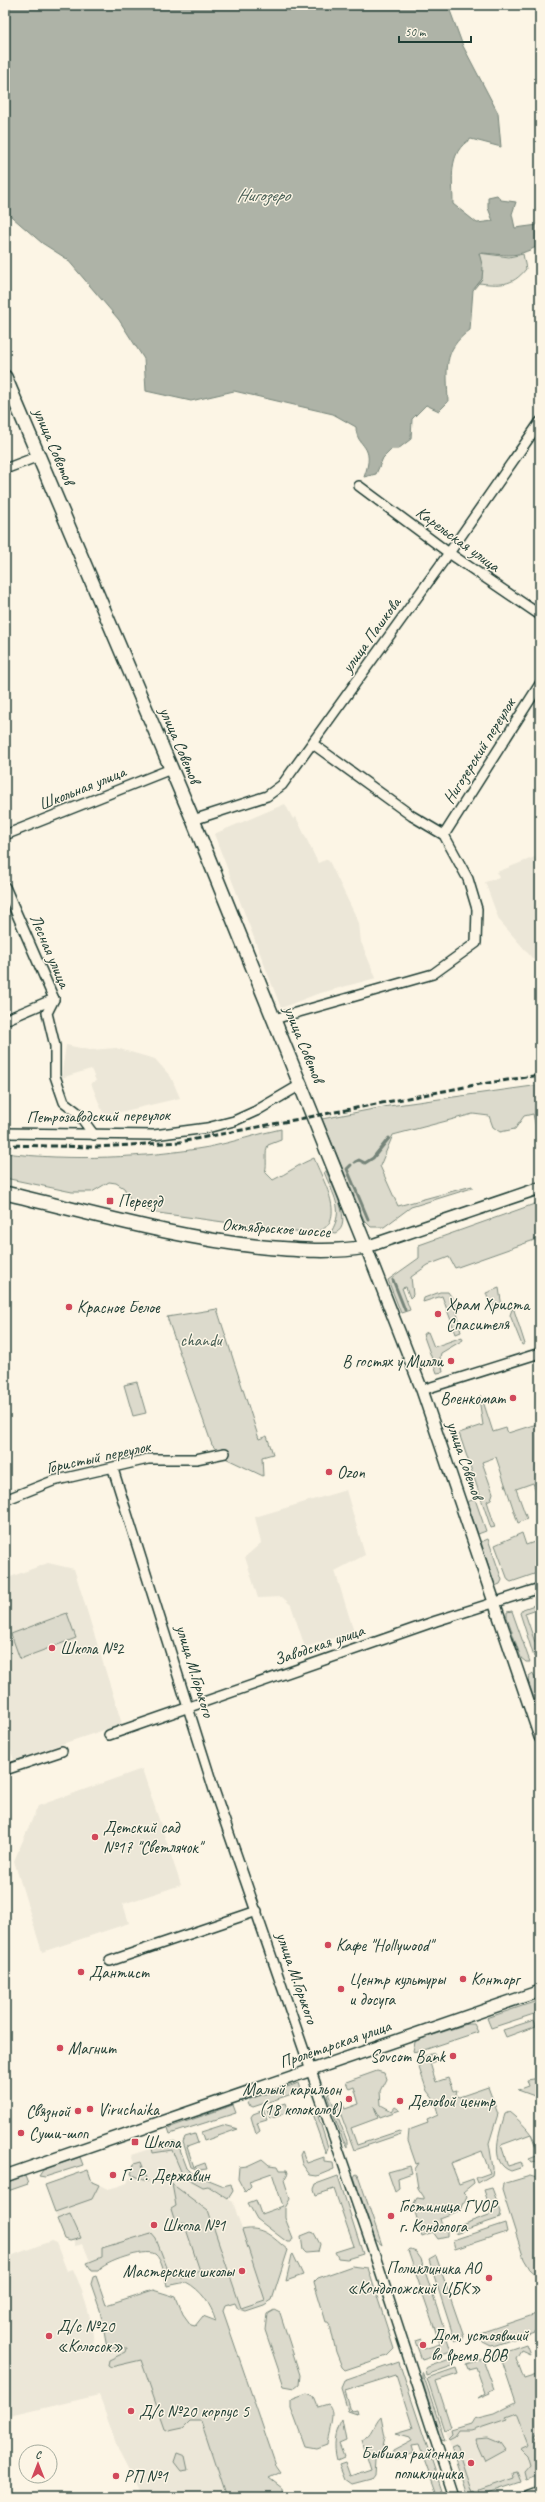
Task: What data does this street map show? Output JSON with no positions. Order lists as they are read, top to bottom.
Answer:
{
  "streets": {
    "main road": ["улица Советов", "Октябрьское шоссе"],
    "street": [
      "Карельская улица",
      "улица Пашкова",
      "Нигозерский переулок",
      "Школьная улица",
      "Лесная улица",
      "Петрозаводский переулок",
      "Гористый переулок",
      "Заводская улица",
      "улица М.Горького",
      "Пролетарская улица"
    ]
  },
  "crossings": [
    ["улица Советов", "улица Пашкова"],
    ["улица Советов", "Школьная улица"],
    ["улица Советов", "Петрозаводский переулок"],
    ["улица Советов", "Октябрьское шоссе"],
    ["улица Советов", "Заводская улица"],
    ["Карельская улица", "улица Пашкова"],
    ["Лесная улица", "Петрозаводский переулок"],
    ["Гористый переулок", "улица М.Горького"],
    ["Заводская улица", "улица М.Горького"],
    ["улица М.Горького", "Пролетарская улица"]
  ],
  "water": ["Нигозеро"],
  "parks": ["chandu"],
  "places": {
    "transit": ["Переезд", "Школа"],
    "other": [
      "Красное Белое",
      "Храм Христа Спасителя",
      "В гостях у Милли",
      "Военкомат",
      "Ozon",
      "Школа №2",
      "Детский сад №17 \"Светлячок\"",
      "Кафе \"Hollywood\"",
      "Дантист",
      "Конторг",
      "Центр культуры и досуга",
      "Магнит",
      "Sovcom Bank",
      "Малый карильон (18 колоколов)",
      "Деловой центр",
      "Viruchaika",
      "Связной",
      "Суши-шоп",
      "Г. Р. Державин",
      "Гостиница ГУОР г. Кондопога",
      "Школа №1",
      "Мастерские школы",
      "Поликлиника АО «Кондопожский ЦБК»",
      "Д/с №20 «Колосок»",
      "Дом, устоявший во время ВОВ",
      "Д/с №20 корпус 5",
      "Бывшая районная поликлиника",
      "РП №1"
    ]
  },
  "scale_bar": "50 m",
  "north": "top"
}
